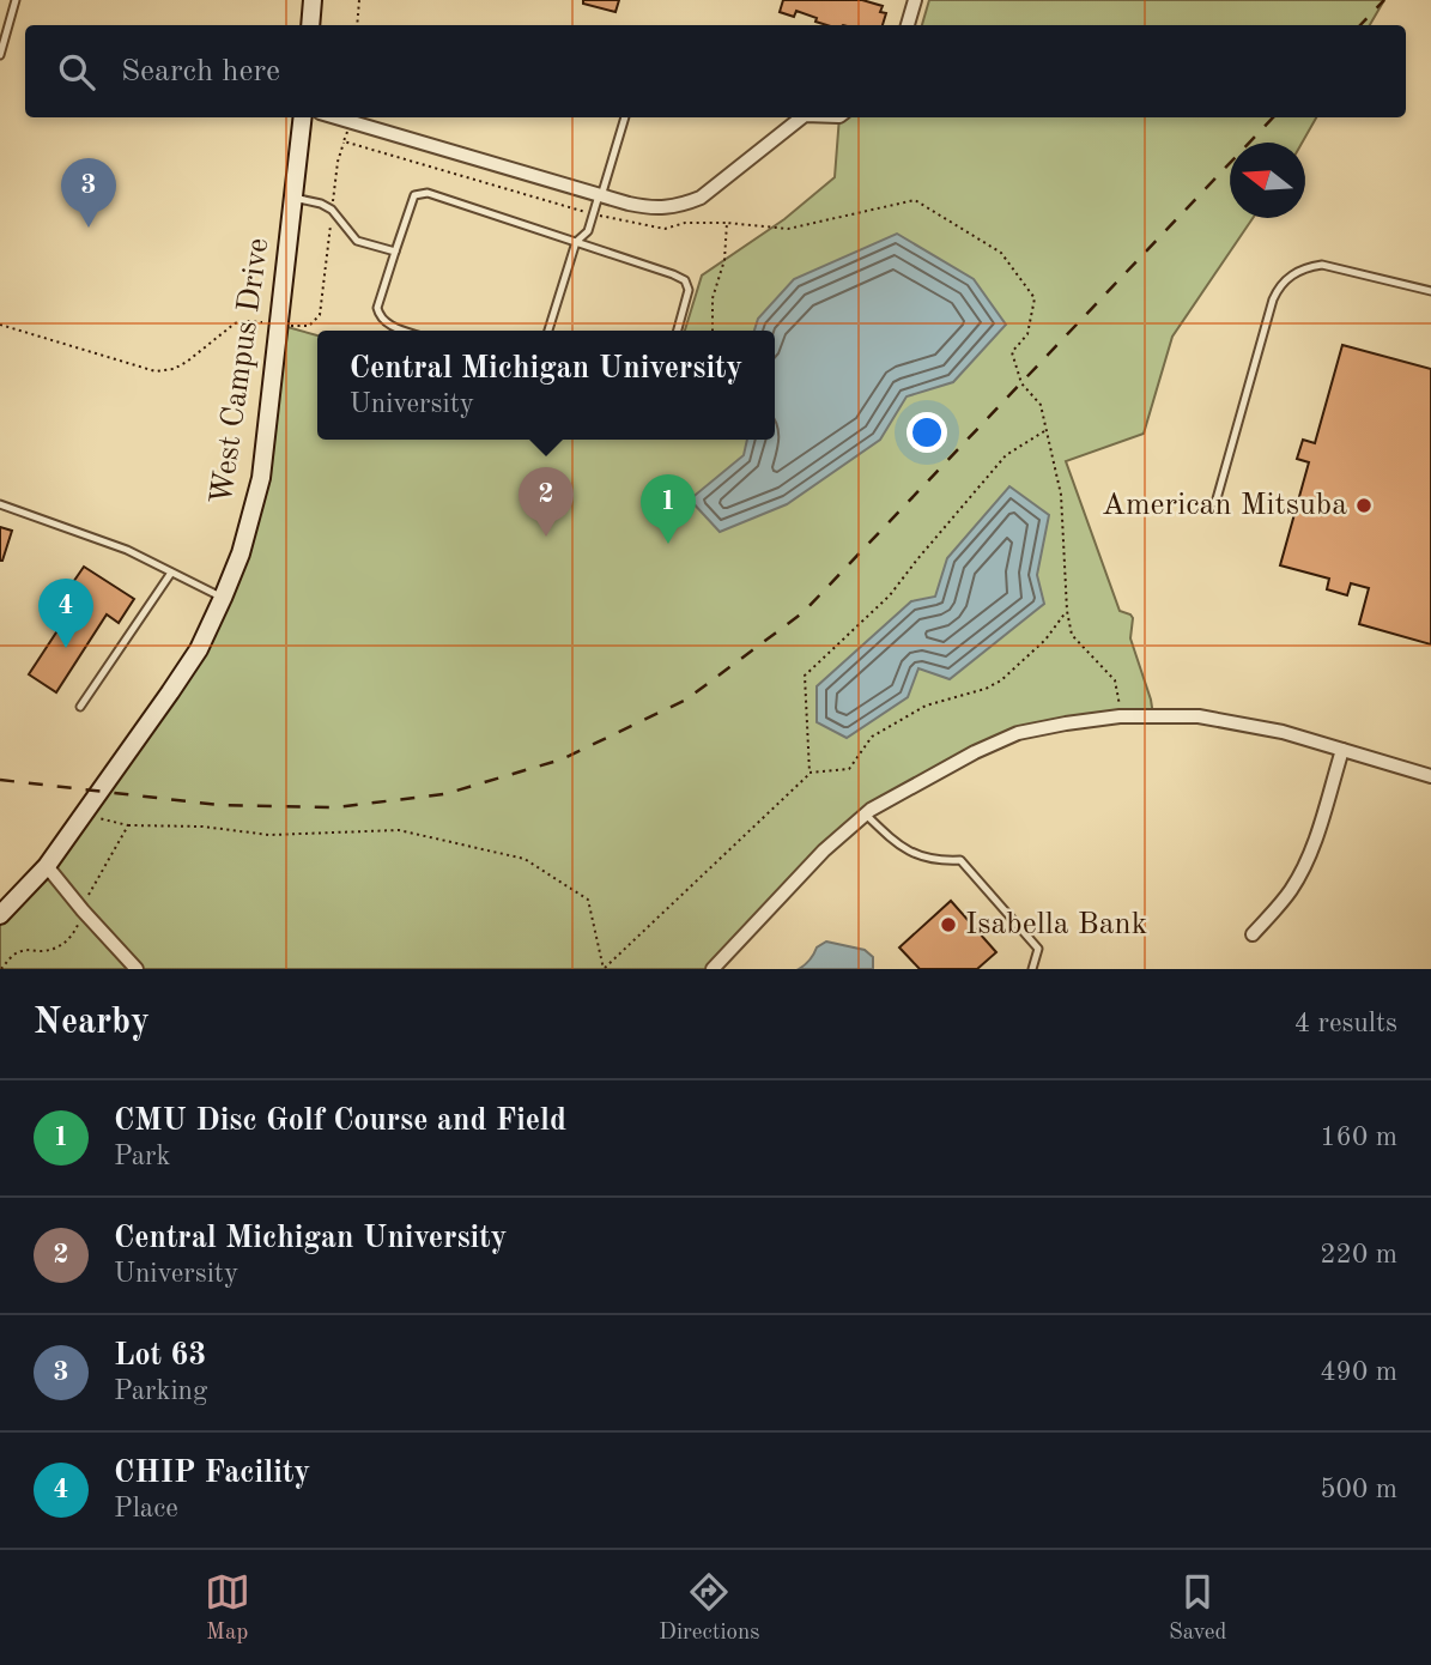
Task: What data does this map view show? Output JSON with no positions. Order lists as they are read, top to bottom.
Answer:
{
  "streets": {
    "street": ["West Campus Drive"]
  },
  "places": ["American Mitsuba", "Isabella Bank"],
  "north": "left",
  "page": {
    "search": "Search here",
    "pins": [
      "3",
      "2",
      "1",
      "4"
    ],
    "popup": ["Central Michigan University", "University"],
    "heading": ["Nearby", "4 results"],
    "list": [
      {
        "mark": "1",
        "name": "CMU Disc Golf Course and Field",
        "note": "Park",
        "value": "160 m"
      },
      {
        "mark": "2",
        "name": "Central Michigan University",
        "note": "University",
        "value": "220 m"
      },
      {
        "mark": "3",
        "name": "Lot 63",
        "note": "Parking",
        "value": "490 m"
      },
      {
        "mark": "4",
        "name": "CHIP Facility",
        "note": "Place",
        "value": "500 m"
      }
    ],
    "nav": ["Map", "Directions", "Saved"]
  }
}
